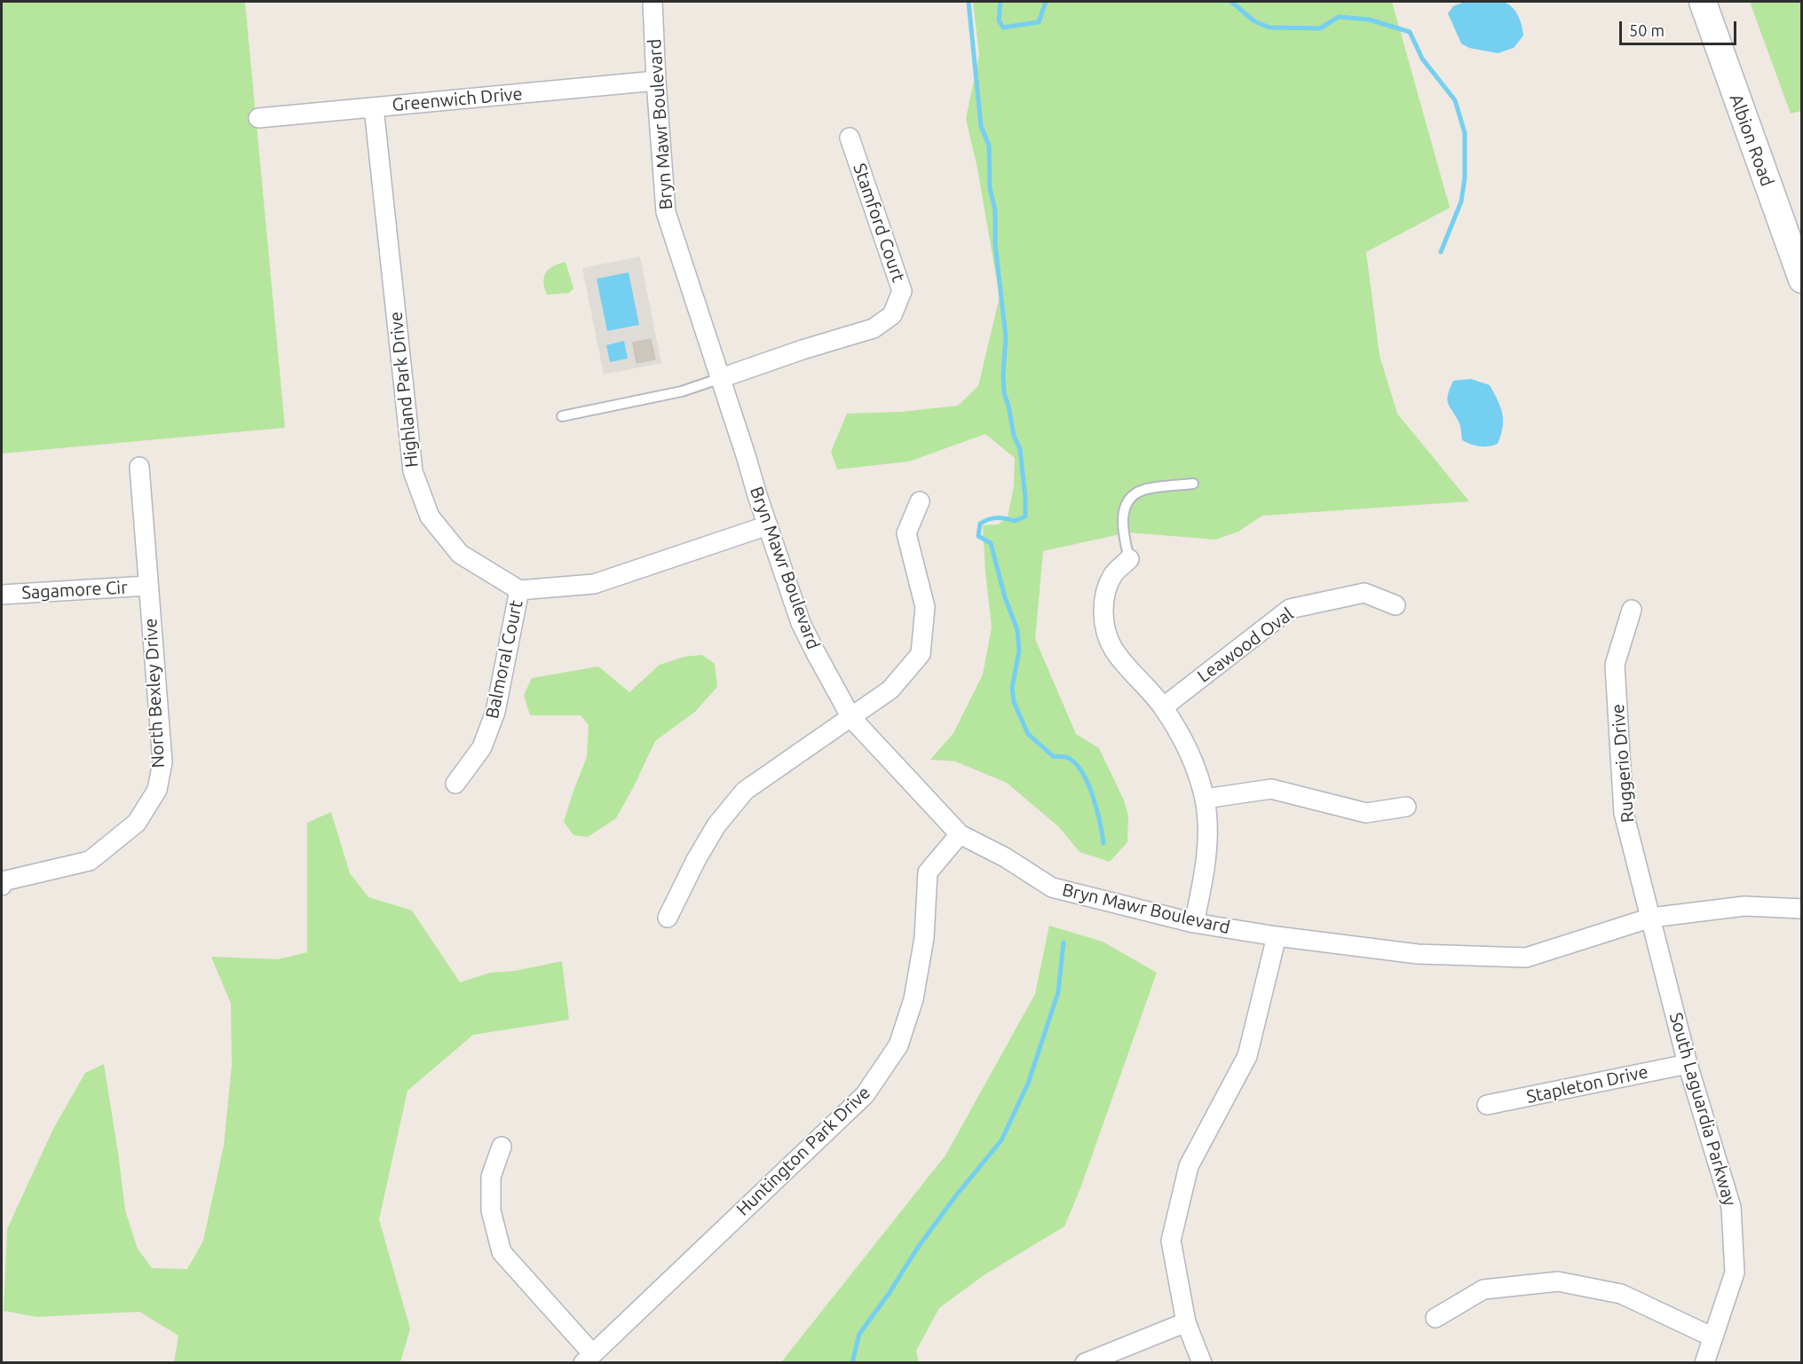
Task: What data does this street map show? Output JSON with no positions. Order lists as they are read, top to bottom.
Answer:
{
  "streets": {
    "street": [
      "Greenwich Drive",
      "Bryn Mawr Boulevard",
      "Albion Road",
      "Stamford Court",
      "Highland Park Drive",
      "Sagamore Cir",
      "Leawood Oval",
      "Balmoral Court",
      "North Bexley Drive",
      "Ruggerio Drive",
      "Stapleton Drive",
      "South Laguardia Parkway",
      "Huntington Park Drive"
    ]
  },
  "crossings": [
    ["Greenwich Drive", "Bryn Mawr Boulevard"],
    ["Greenwich Drive", "Highland Park Drive"],
    ["Bryn Mawr Boulevard", "Stamford Court"],
    ["Bryn Mawr Boulevard", "Ruggerio Drive"],
    ["Bryn Mawr Boulevard", "South Laguardia Parkway"],
    ["Bryn Mawr Boulevard", "Huntington Park Drive"],
    ["Highland Park Drive", "Balmoral Court"],
    ["Sagamore Cir", "North Bexley Drive"],
    ["Ruggerio Drive", "South Laguardia Parkway"],
    ["Stapleton Drive", "South Laguardia Parkway"]
  ],
  "scale_bar": "50 m"
}
